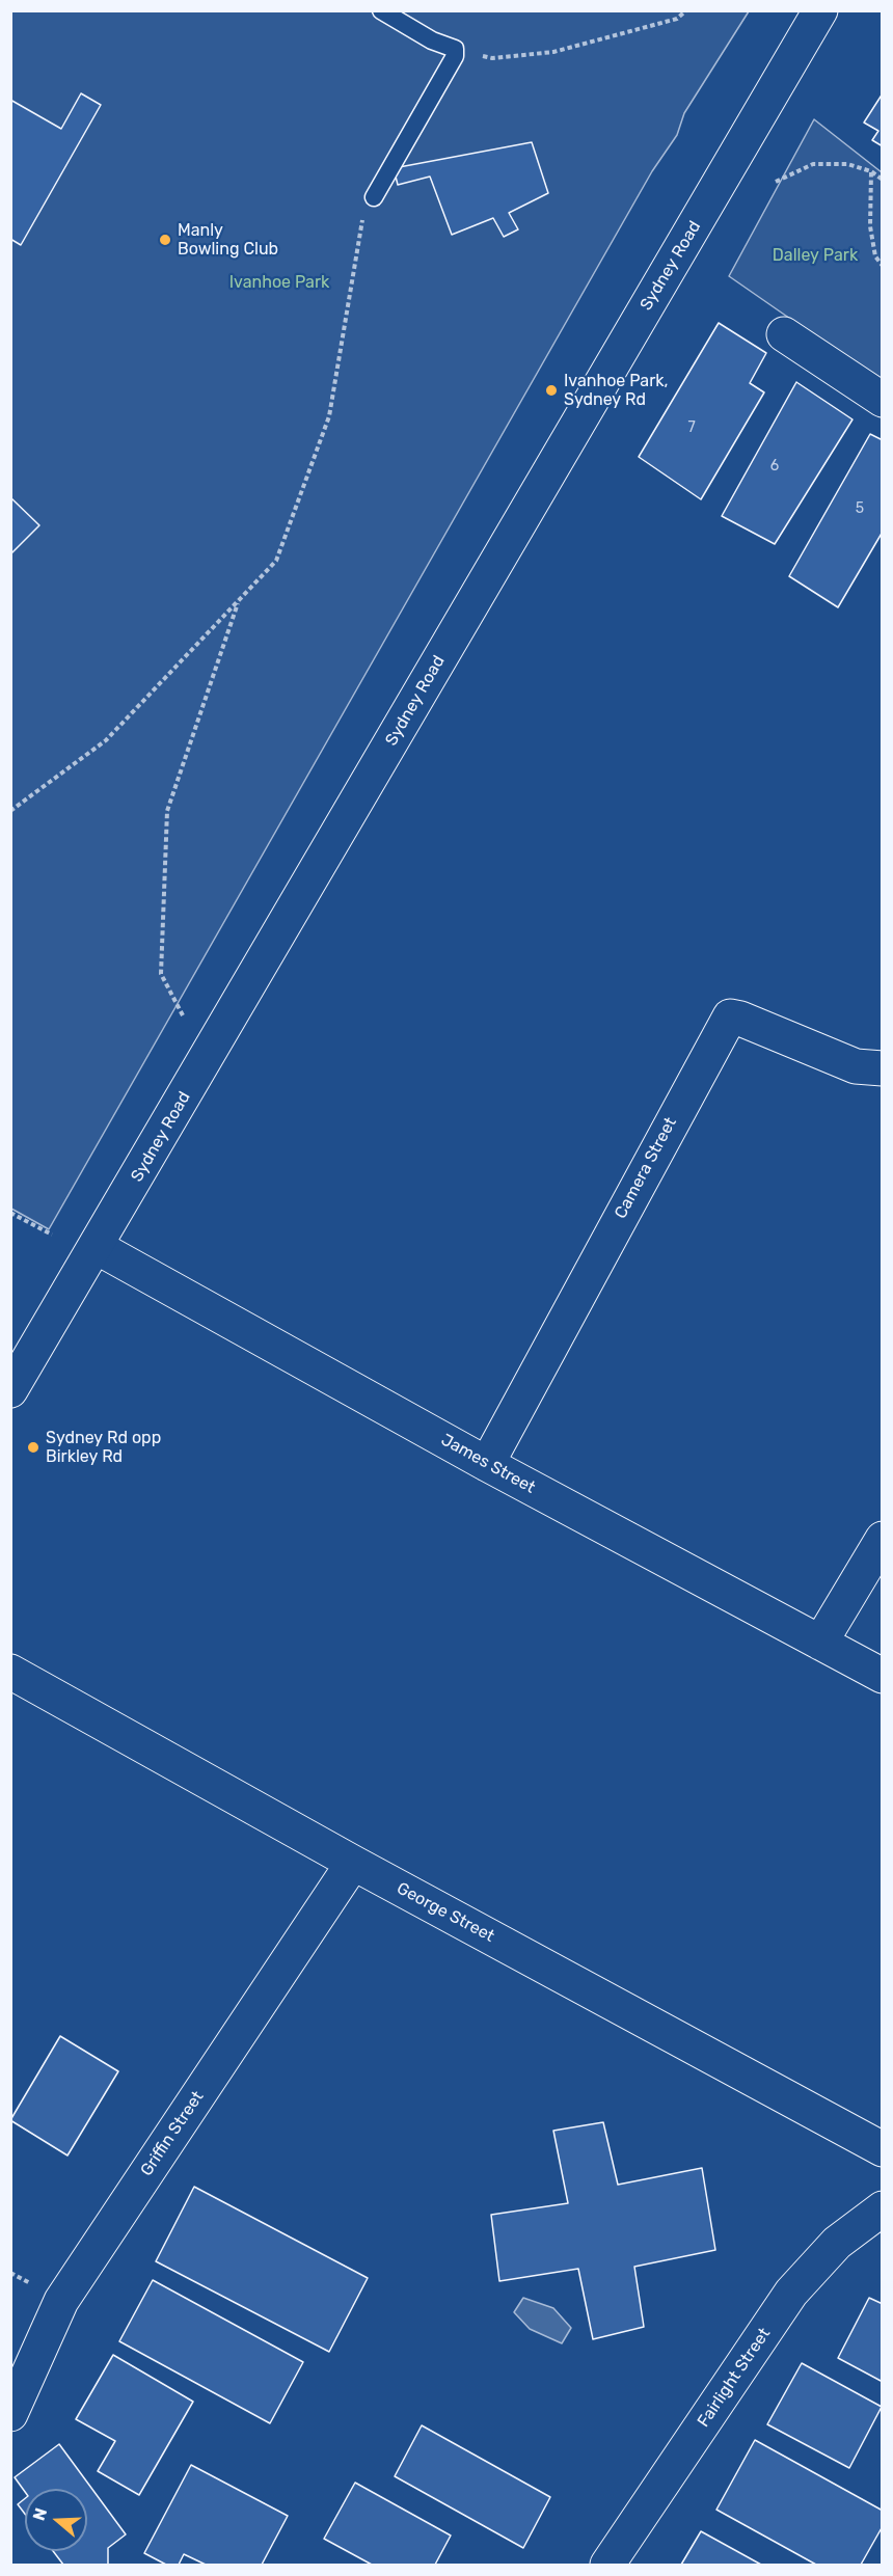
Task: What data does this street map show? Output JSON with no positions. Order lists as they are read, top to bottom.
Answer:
{
  "streets": {
    "street": [
      "Sydney Road",
      "Camera Street",
      "James Street",
      "George Street",
      "Griffin Street",
      "Fairlight Street"
    ]
  },
  "crossings": [
    ["Sydney Road", "James Street"],
    ["Camera Street", "James Street"],
    ["George Street", "Griffin Street"]
  ],
  "parks": ["Dalley Park", "Ivanhoe Park"],
  "places": ["Manly Bowling Club", "Ivanhoe Park, Sydney Rd", "Sydney Rd opp Birkley Rd"],
  "house_numbers": ["7", "6", "5"],
  "north": "left"
}
